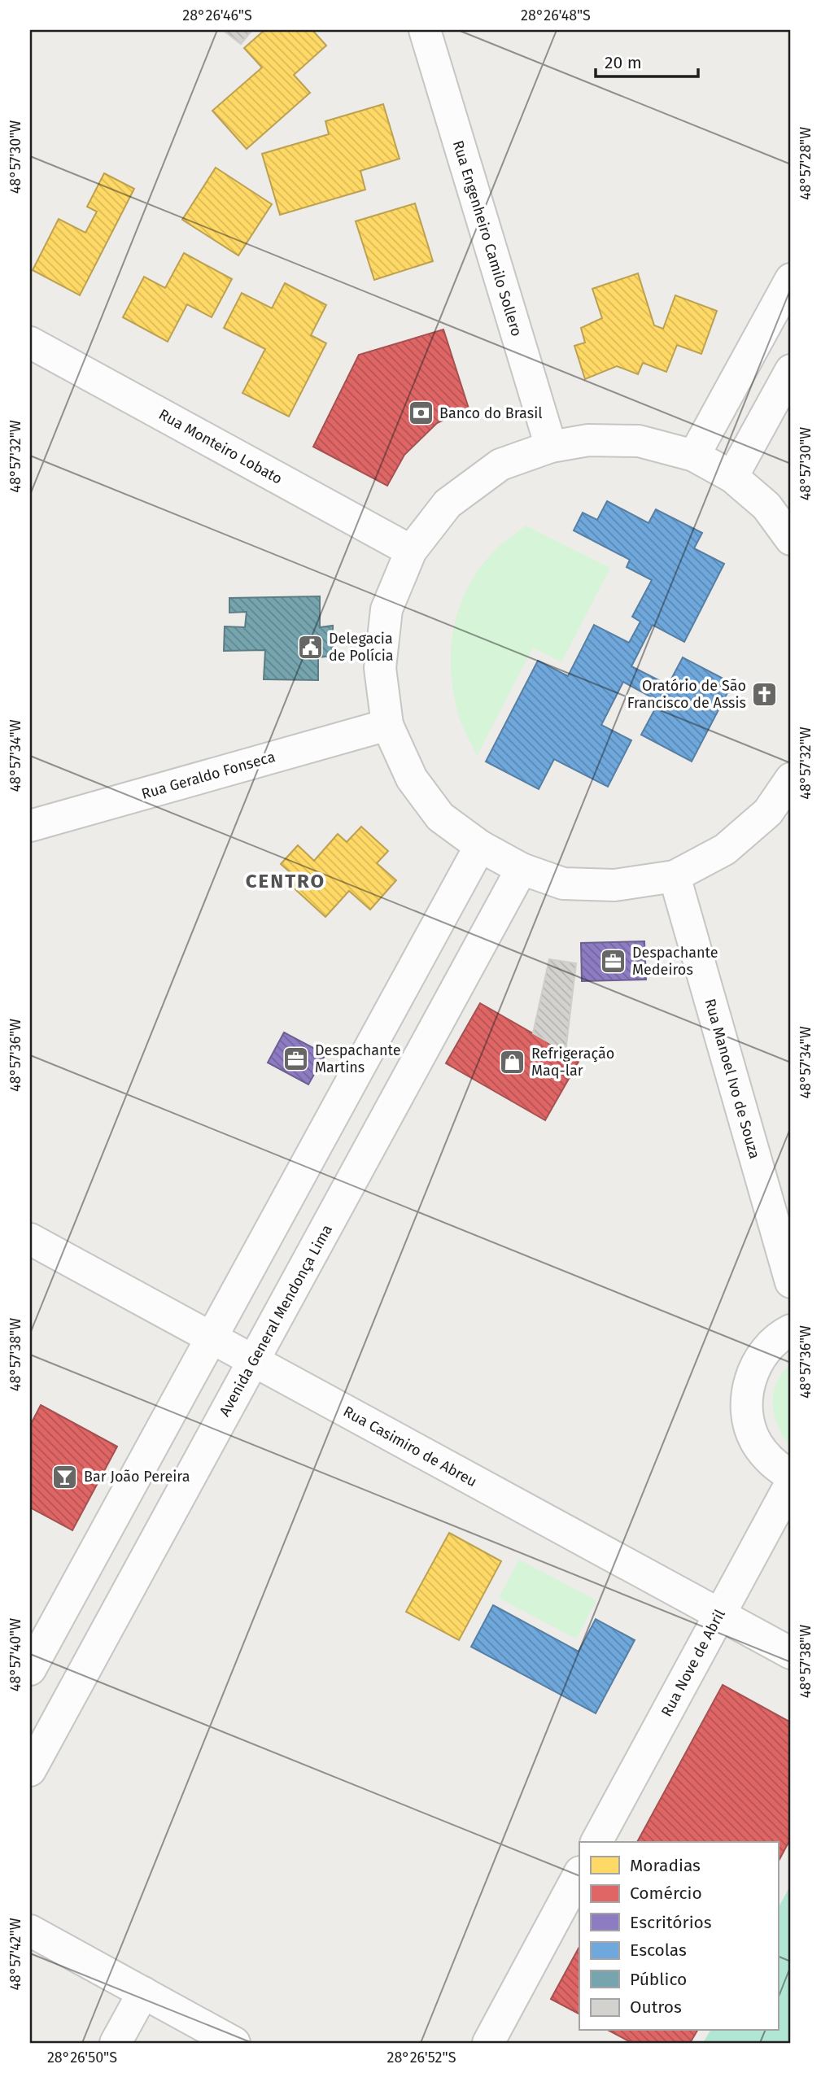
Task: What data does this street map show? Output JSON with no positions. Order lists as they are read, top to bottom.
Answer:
{
  "streets": {
    "street": [
      "Rua Engenheiro Camilo Sollero",
      "Rua Monteiro Lobato",
      "Rua Geraldo Fonseca",
      "Rua Manoel Ivo de Souza",
      "Avenida General Mendonça Lima",
      "Rua Casimiro de Abreu",
      "Rua Nove de Abril"
    ]
  },
  "crossings": [
    ["Avenida General Mendonça Lima", "Rua Casimiro de Abreu"],
    ["Rua Casimiro de Abreu", "Rua Nove de Abril"]
  ],
  "districts": ["CENTRO"],
  "places": {
    "bank": ["Banco do Brasil"],
    "public building": ["Delegacia de Polícia"],
    "church": ["Oratório de São Francisco de Assis"],
    "office": ["Despachante Medeiros", "Despachante Martins"],
    "shop": ["Refrigeração Maq-lar"],
    "bar": ["Bar João Pereira"]
  },
  "legend": [
    "Moradias",
    "Comércio",
    "Escritórios",
    "Escolas",
    "Público",
    "Outros"
  ],
  "scale_bar": "20 m",
  "coordinates": [
    "28°26'46\"S",
    "28°26'48\"S",
    "48°57'30\"W",
    "48°57'28\"W",
    "48°57'32\"W",
    "48°57'34\"W",
    "48°57'36\"W",
    "48°57'38\"W",
    "48°57'40\"W",
    "48°57'42\"W",
    "28°26'50\"S",
    "28°26'52\"S"
  ]
}
